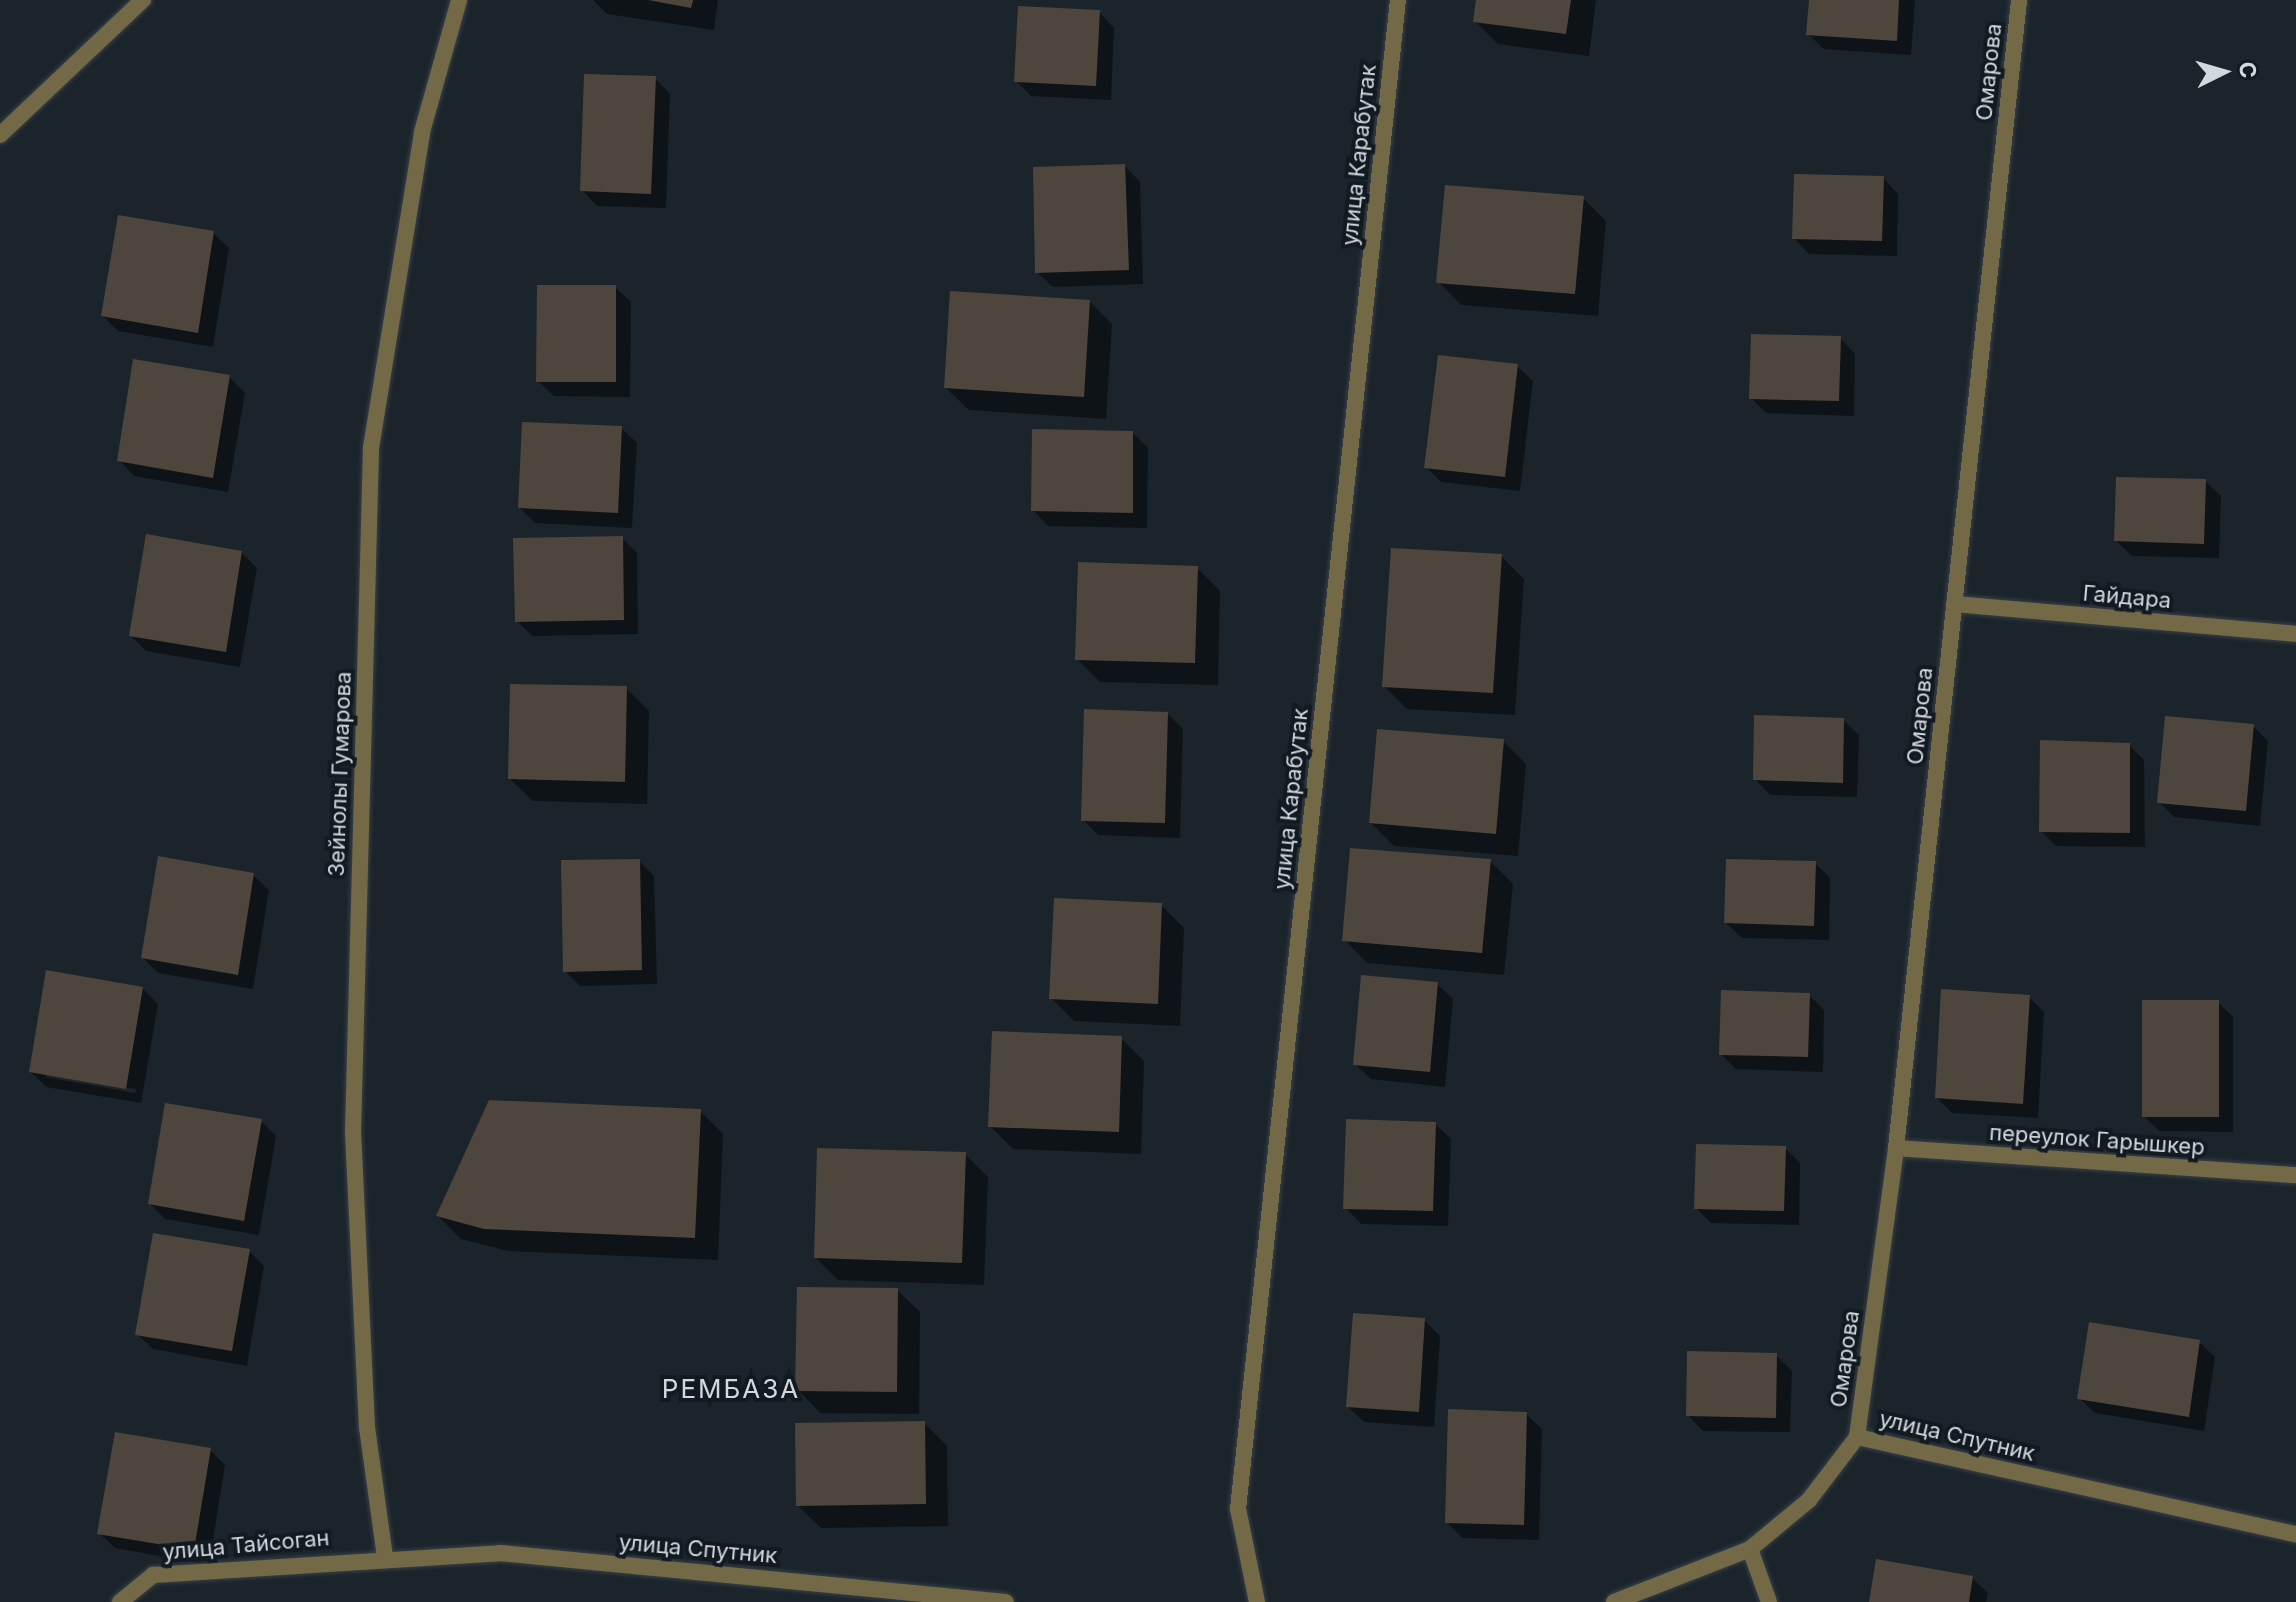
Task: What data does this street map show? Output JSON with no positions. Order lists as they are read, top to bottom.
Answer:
{
  "streets": {
    "street": [
      "Омарова",
      "улица Карабутак",
      "Гайдара",
      "Зейнолы Гумарова",
      "переулок Гарышкер",
      "улица Спутник",
      "улица Тайсоган"
    ]
  },
  "crossings": [
    ["Омарова", "Гайдара"],
    ["Омарова", "переулок Гарышкер"],
    ["Омарова", "улица Спутник"],
    ["Зейнолы Гумарова", "улица Спутник"],
    ["Зейнолы Гумарова", "улица Тайсоган"],
    ["улица Спутник", "улица Тайсоган"]
  ],
  "districts": ["РЕМБАЗА"],
  "north": "right"
}
